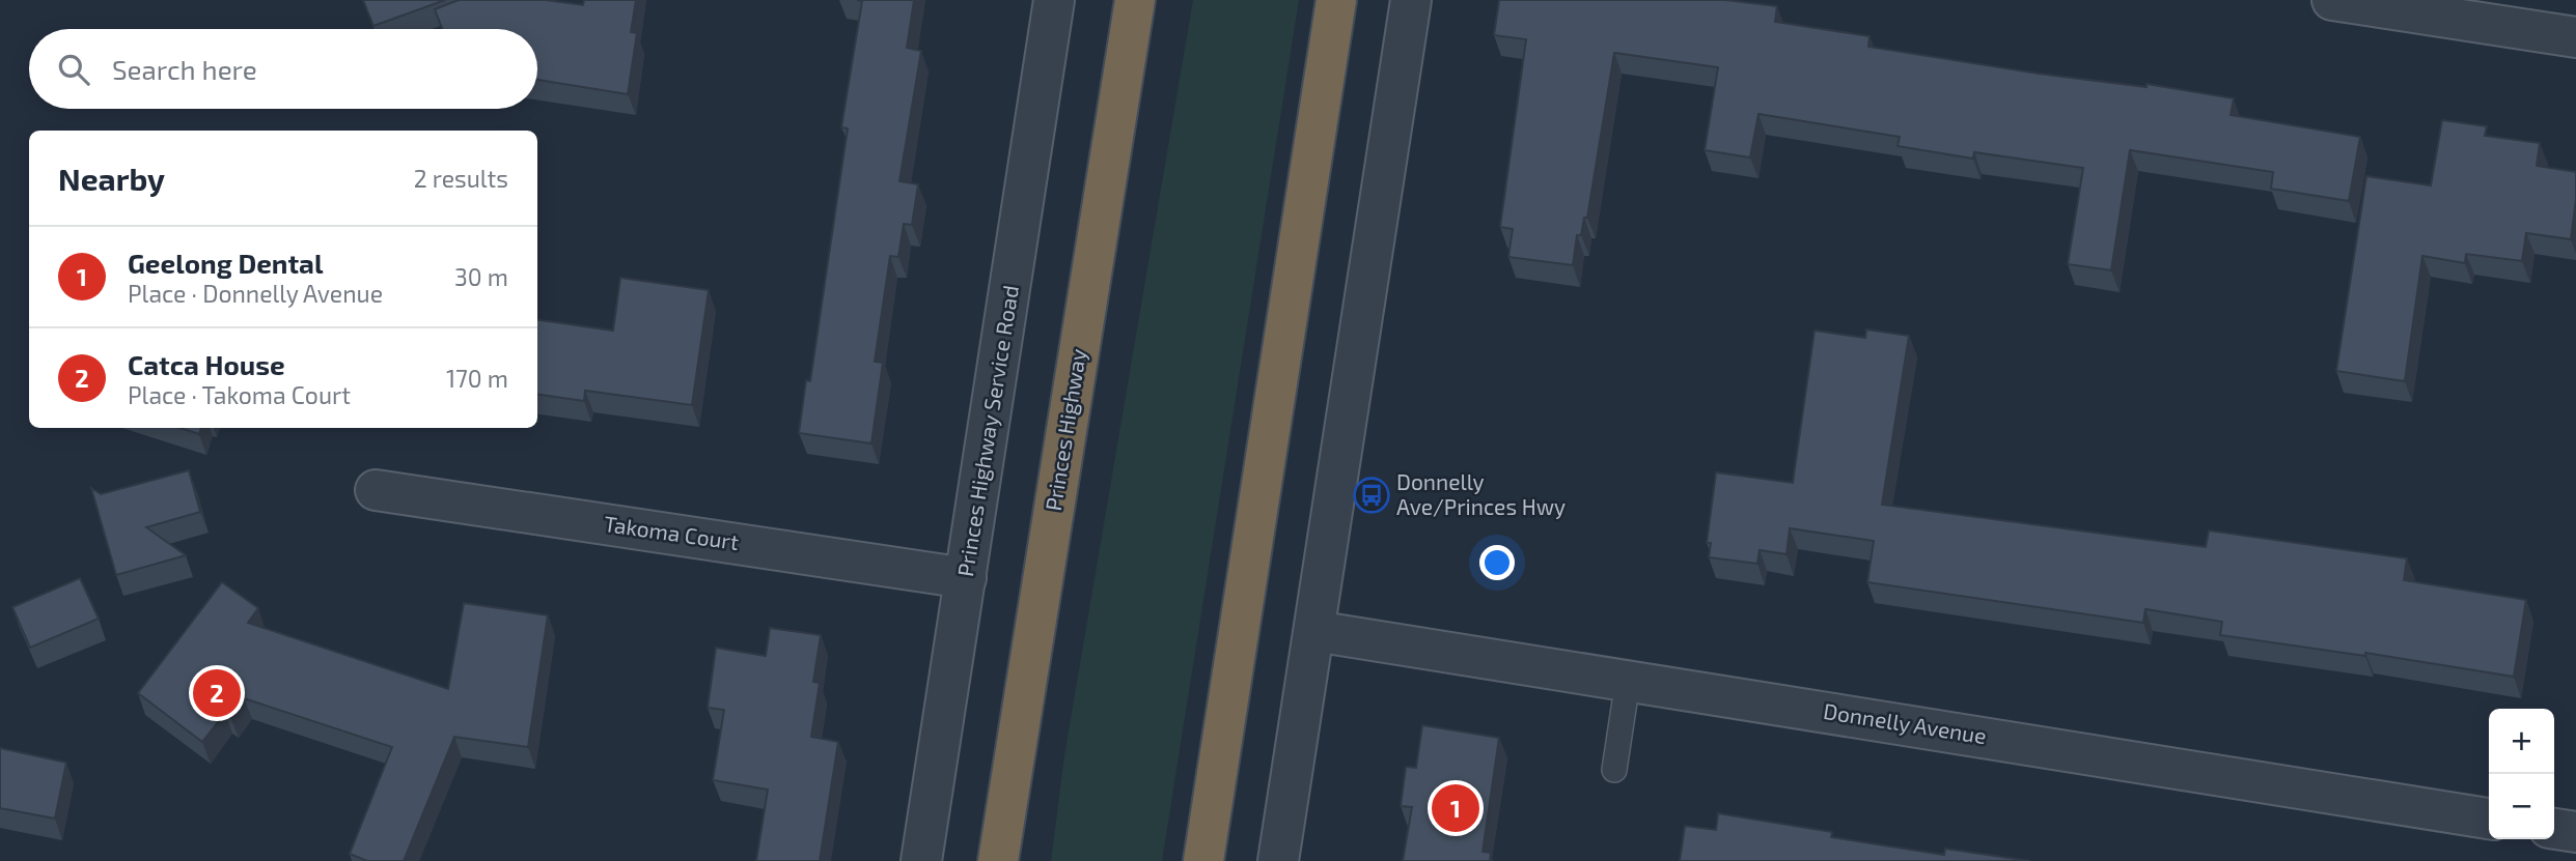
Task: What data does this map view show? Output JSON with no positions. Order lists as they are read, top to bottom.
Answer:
{
  "streets": {
    "highway": ["Princes Highway"],
    "street": ["Princes Highway Service Road", "Takoma Court", "Donnelly Avenue"]
  },
  "crossings": [
    ["Princes Highway Service Road", "Takoma Court"]
  ],
  "places": {
    "bus stop": ["Donnelly Ave/Princes Hwy"]
  },
  "page": {
    "search": "Search here",
    "heading": ["Nearby", "2 results"],
    "list": [
      {
        "mark": "1",
        "name": "Geelong Dental",
        "note": "Place · Donnelly Avenue",
        "value": "30 m"
      },
      {
        "mark": "2",
        "name": "Catca House",
        "note": "Place · Takoma Court",
        "value": "170 m"
      }
    ],
    "pins": ["2", "1"],
    "map_buttons": ["+", "−"]
  }
}
